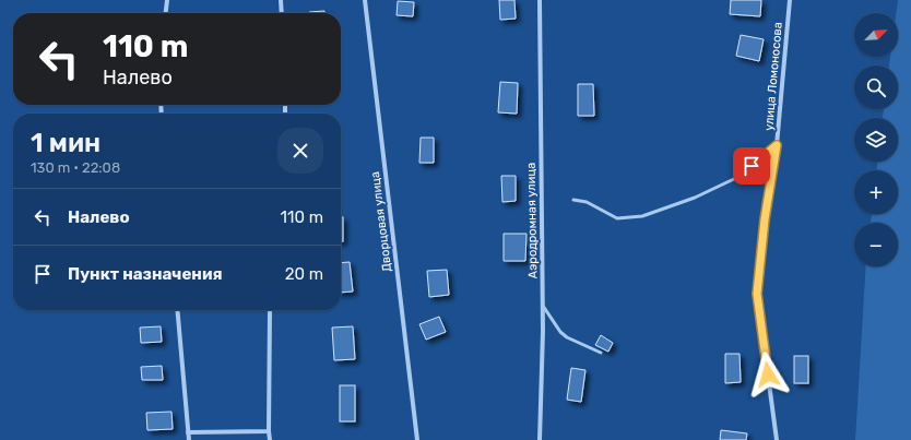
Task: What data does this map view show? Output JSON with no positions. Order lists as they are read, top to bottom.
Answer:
{
  "streets": {
    "street": ["улица Ломоносова", "Аэродромная улица", "Дворцовая улица"]
  },
  "north": "top right",
  "page": {
    "map_buttons": ["+", "−"],
    "turn": ["110 m", "Налево"],
    "heading": ["1 мин", "130 m · 22:08"],
    "list": [
      {
        "name": "Налево",
        "value": "110 m"
      },
      {
        "name": "Пункт назначения",
        "value": "20 m"
      }
    ]
  }
}
